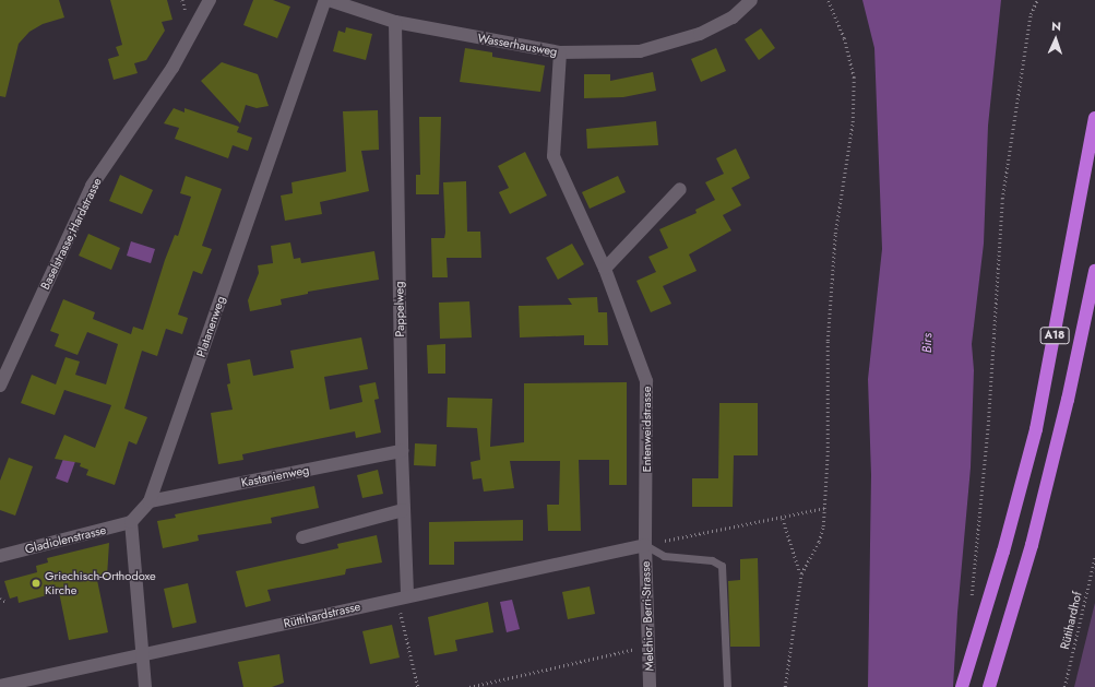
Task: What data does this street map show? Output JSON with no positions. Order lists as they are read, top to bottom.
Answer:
{
  "streets": {
    "highway": ["A18"],
    "street": [
      "Wasserhausweg",
      "Baselstrasse;Hardstrasse",
      "Pappelweg",
      "Platanenweg",
      "Entenweidstrasse",
      "Kastanienweg",
      "Gladiolenstrasse",
      "Rüttihardstrasse",
      "Melchior Berri-Strasse"
    ],
    "path": ["Rütihardhof"]
  },
  "crossings": [
    ["Wasserhausweg", "Pappelweg"],
    ["Wasserhausweg", "Entenweidstrasse"],
    ["Pappelweg", "Kastanienweg"],
    ["Pappelweg", "Rüttihardstrasse"],
    ["Platanenweg", "Kastanienweg"],
    ["Platanenweg", "Gladiolenstrasse"],
    ["Entenweidstrasse", "Rüttihardstrasse"],
    ["Entenweidstrasse", "Melchior Berri-Strasse"],
    ["Rüttihardstrasse", "Melchior Berri-Strasse"]
  ],
  "water": ["Birs"],
  "places": ["Griechisch-Orthodoxe Kirche"],
  "north": "top"
}
